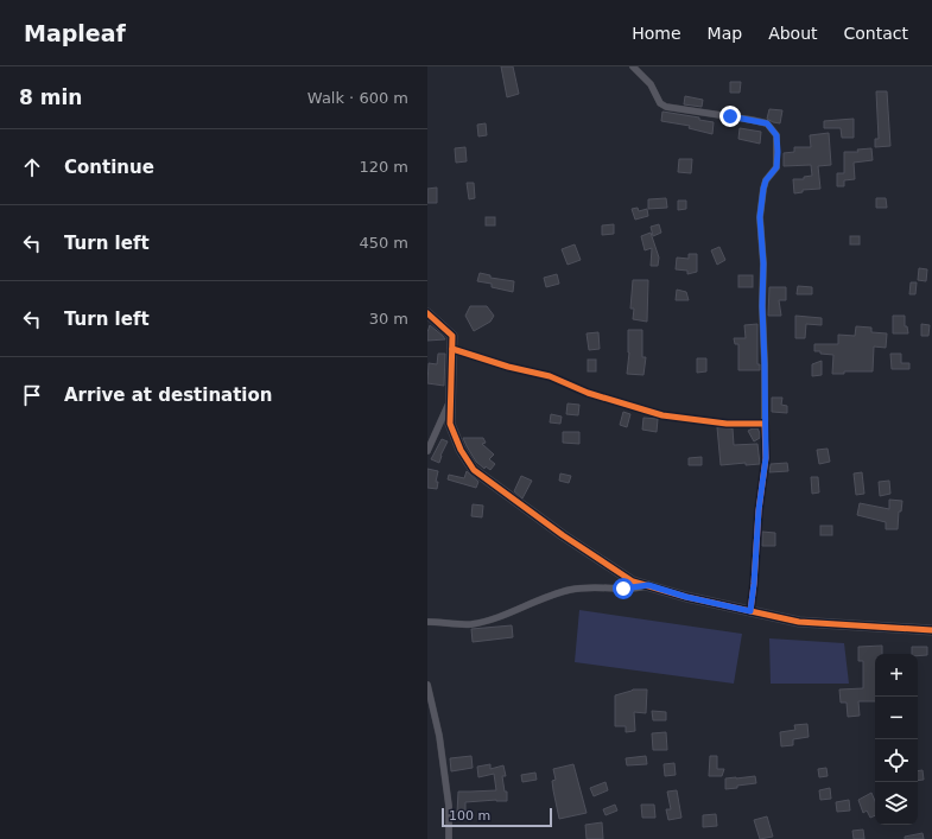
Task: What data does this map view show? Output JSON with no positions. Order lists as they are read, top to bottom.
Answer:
{
  "scale_bar": "100 m",
  "page": {
    "header": "Mapleaf",
    "nav": [
      "Home",
      "Map",
      "About",
      "Contact"
    ],
    "heading": ["8 min", "Walk · 600 m"],
    "list": [
      ["Continue", "120 m"],
      ["Turn left", "450 m"],
      ["Turn left", "30 m"],
      "Arrive at destination"
    ],
    "map_buttons": ["+", "−"],
    "scale": "100 m"
  }
}
